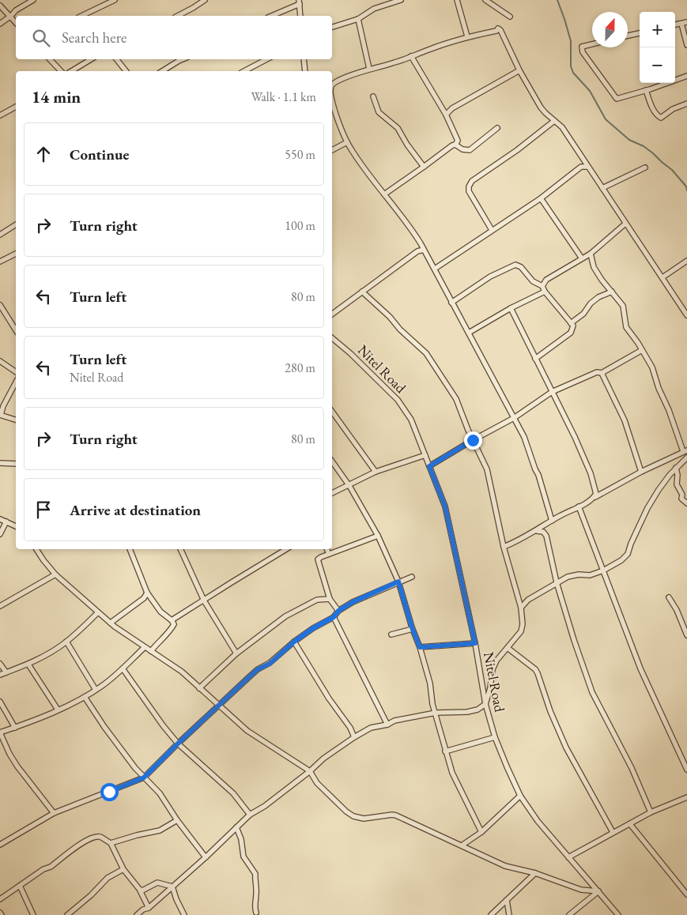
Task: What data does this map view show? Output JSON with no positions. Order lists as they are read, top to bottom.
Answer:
{
  "streets": {
    "street": ["Nitel Road"]
  },
  "north": "top",
  "page": {
    "map_buttons": ["+", "−"],
    "search": "Search here",
    "heading": ["14 min", "Walk · 1.1 km"],
    "list": [
      ["Continue", "550 m"],
      ["Turn right", "100 m"],
      ["Turn left", "80 m"],
      ["Turn left", "Nitel Road", "280 m"],
      ["Turn right", "80 m"],
      "Arrive at destination"
    ]
  }
}
